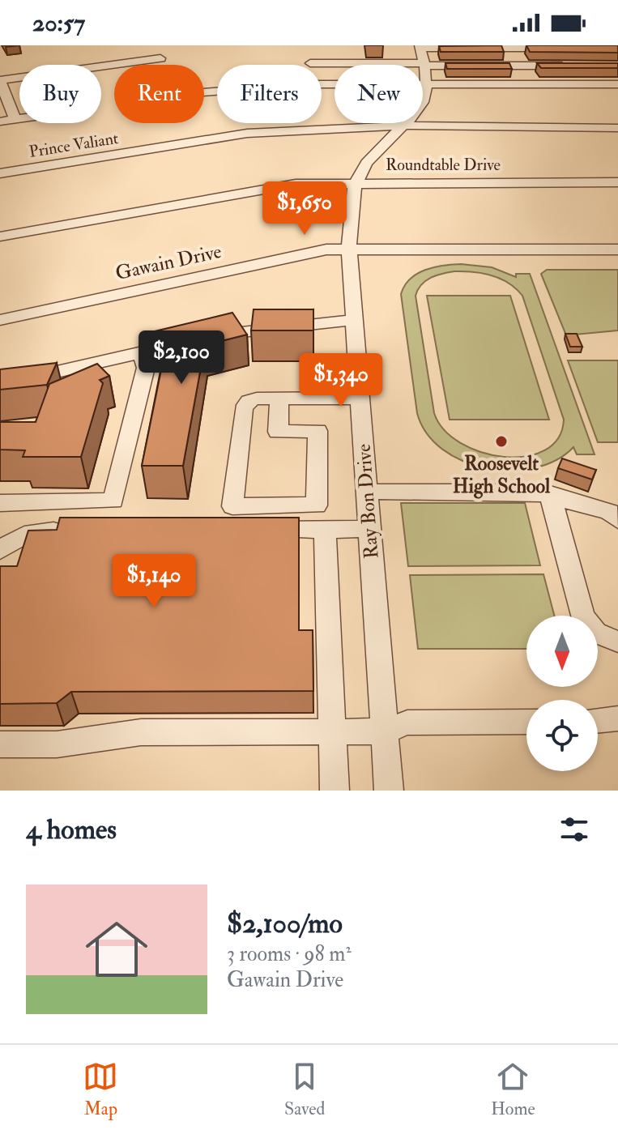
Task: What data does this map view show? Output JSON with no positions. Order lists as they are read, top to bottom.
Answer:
{
  "streets": {
    "street": [
      "Prince Valiant",
      "Roundtable Drive",
      "Gawain Drive",
      "Ray Bon Drive"
    ]
  },
  "crossings": [
    ["Prince Valiant", "Ray Bon Drive"],
    ["Roundtable Drive", "Ray Bon Drive"],
    ["Gawain Drive", "Ray Bon Drive"]
  ],
  "places": ["Roosevelt High School"],
  "north": "bottom",
  "page": {
    "status": "20:57",
    "chip": [
      "Buy",
      "Rent",
      "Filters",
      "New"
    ],
    "price": [
      "$1,650",
      "$2,100",
      "$1,340",
      "$1,140"
    ],
    "heading": "4 homes",
    "list": [
      {
        "name": "$2,100/mo",
        "note": "3 rooms · 98 m² · Gawain Drive"
      }
    ],
    "tabs": ["Map", "Saved", "Home"]
  }
}
